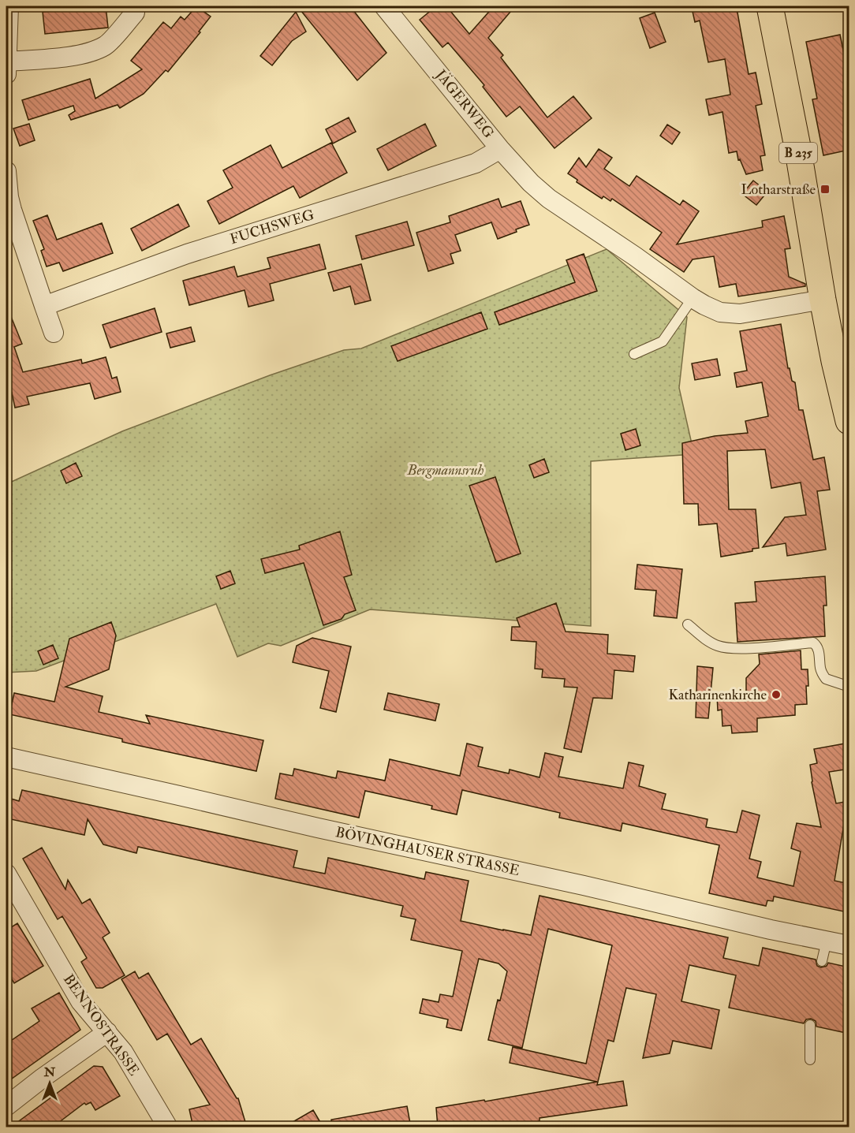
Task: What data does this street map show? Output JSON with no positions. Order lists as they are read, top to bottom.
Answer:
{
  "streets": {
    "main road": ["B 235"],
    "street": [
      "JÄGERWEG",
      "FUCHSWEG",
      "BÖVINGHAUSER STRASSE",
      "BENNOSTRASSE"
    ]
  },
  "crossings": [
    ["JÄGERWEG", "FUCHSWEG"]
  ],
  "parks": ["Bergmannsruh"],
  "places": {
    "transit": ["Lotharstraße"],
    "other": ["Katharinenkirche"]
  },
  "north": "top"
}
